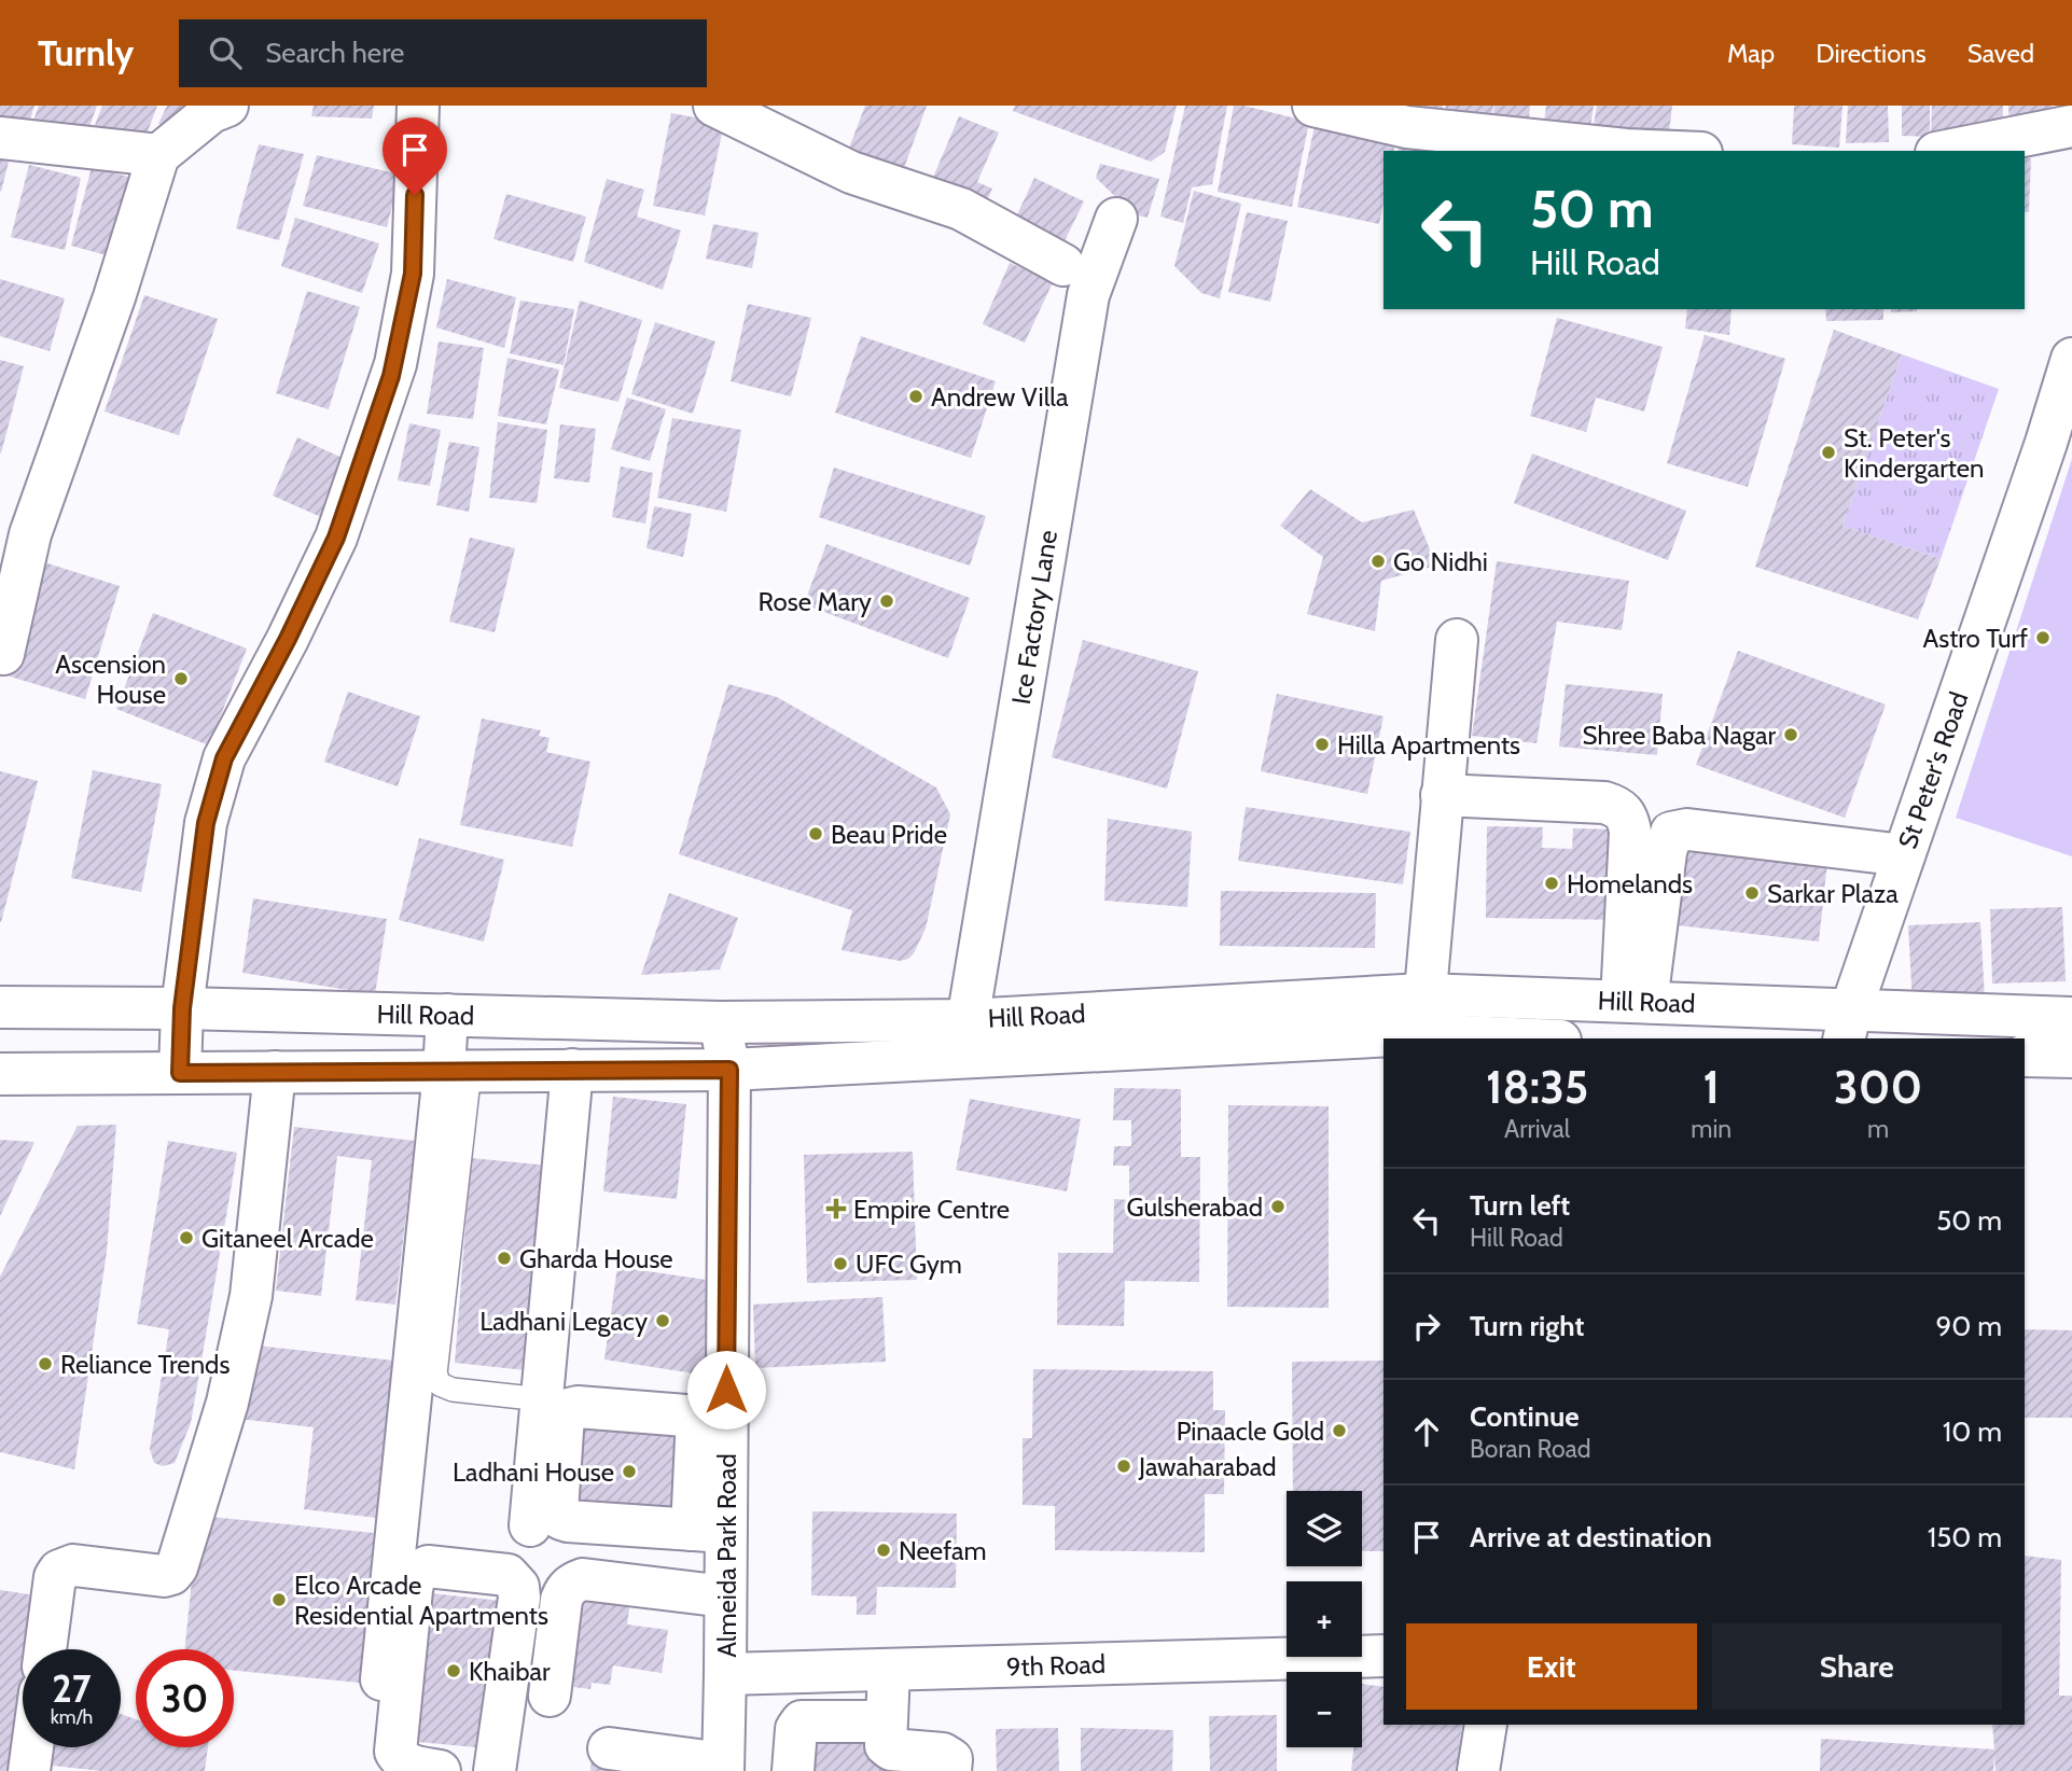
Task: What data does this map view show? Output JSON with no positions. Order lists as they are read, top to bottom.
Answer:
{
  "streets": {
    "street": [
      "Ice Factory Lane",
      "St Peter's Road",
      "Hill Road",
      "Almeida Park Road",
      "9th Road"
    ]
  },
  "crossings": [
    ["Ice Factory Lane", "Hill Road"],
    ["St Peter's Road", "Hill Road"],
    ["Hill Road", "Almeida Park Road"],
    ["Almeida Park Road", "9th Road"]
  ],
  "places": {
    "other": [
      "Andrew Villa",
      "St. Peter's Kindergarten",
      "Go Nidhi",
      "Rose Mary",
      "Astro Turf",
      "Ascension House",
      "Shree Baba Nagar",
      "Hilla Apartments",
      "Beau Pride",
      "Homelands",
      "Sarkar Plaza",
      "Gulsherabad",
      "Gitaneel Arcade",
      "Gharda House",
      "UFC Gym",
      "Ladhani Legacy",
      "Reliance Trends",
      "Pinaacle Gold",
      "Jawaharabad",
      "Ladhani House",
      "Neefam",
      "Elco Arcade Residential Apartments",
      "Khaibar"
    ],
    "health": ["Empire Centre"]
  },
  "page": {
    "header": "Turnly",
    "search": "Search here",
    "nav": ["Map", "Directions", "Saved"],
    "turn": ["50 m", "Hill Road"],
    "eta": [
      "18:35",
      "Arrival",
      "1",
      "min",
      "300",
      "m"
    ],
    "list": [
      {
        "name": "Turn left",
        "note": "Hill Road",
        "value": "50 m"
      },
      {
        "name": "Turn right",
        "value": "90 m"
      },
      {
        "name": "Continue",
        "note": "Boran Road",
        "value": "10 m"
      },
      {
        "name": "Arrive at destination",
        "value": "150 m"
      }
    ],
    "map_buttons": ["+", "−"],
    "buttons": ["Exit", "Share"],
    "speed": "27 km/h",
    "limit": "30"
  }
}
